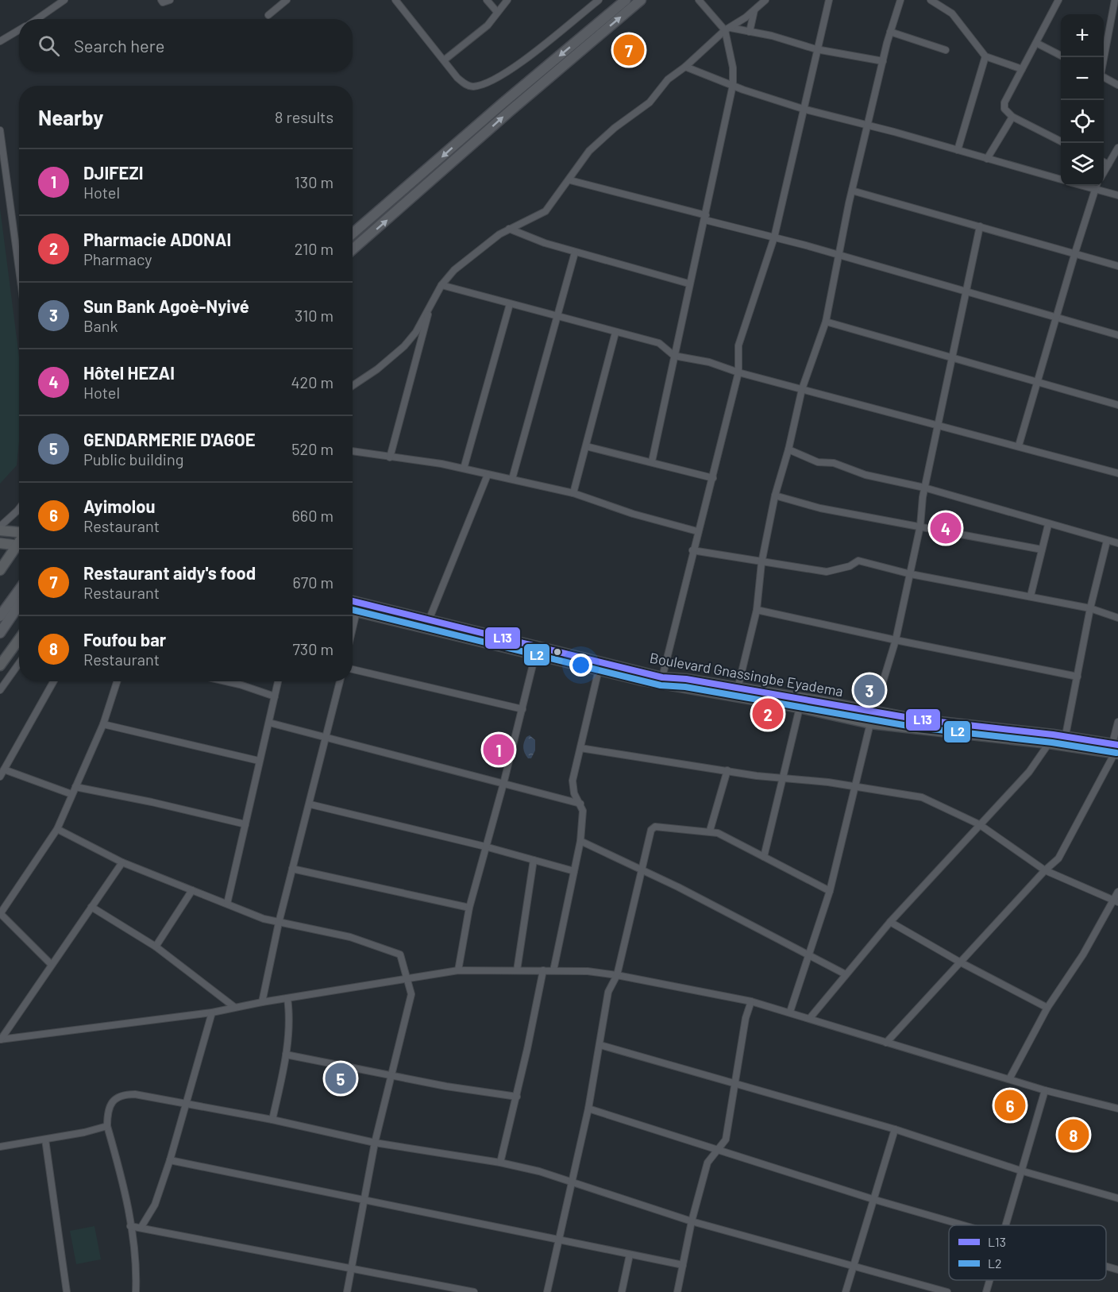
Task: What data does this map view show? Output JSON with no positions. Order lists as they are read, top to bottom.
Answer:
{
  "streets": {
    "highway": ["Boulevard Gnassingbe Eyadema"]
  },
  "lines": ["transit line L13", "transit line L2"],
  "legend": ["L13", "L2"],
  "page": {
    "map_buttons": ["+", "−"],
    "search": "Search here",
    "pins": [
      "7",
      "4",
      "3",
      "2",
      "1",
      "5",
      "6",
      "8"
    ],
    "heading": ["Nearby", "8 results"],
    "list": [
      {
        "mark": "1",
        "name": "DJIFEZI",
        "note": "Hotel",
        "value": "130 m"
      },
      {
        "mark": "2",
        "name": "Pharmacie ADONAI",
        "note": "Pharmacy",
        "value": "210 m"
      },
      {
        "mark": "3",
        "name": "Sun Bank Agoè-Nyivé",
        "note": "Bank",
        "value": "310 m"
      },
      {
        "mark": "4",
        "name": "Hôtel HEZAI",
        "note": "Hotel",
        "value": "420 m"
      },
      {
        "mark": "5",
        "name": "GENDARMERIE D'AGOE",
        "note": "Public building",
        "value": "520 m"
      },
      {
        "mark": "6",
        "name": "Ayimolou",
        "note": "Restaurant",
        "value": "660 m"
      },
      {
        "mark": "7",
        "name": "Restaurant aidy's food",
        "note": "Restaurant",
        "value": "670 m"
      },
      {
        "mark": "8",
        "name": "Foufou bar",
        "note": "Restaurant",
        "value": "730 m"
      }
    ]
  }
}
